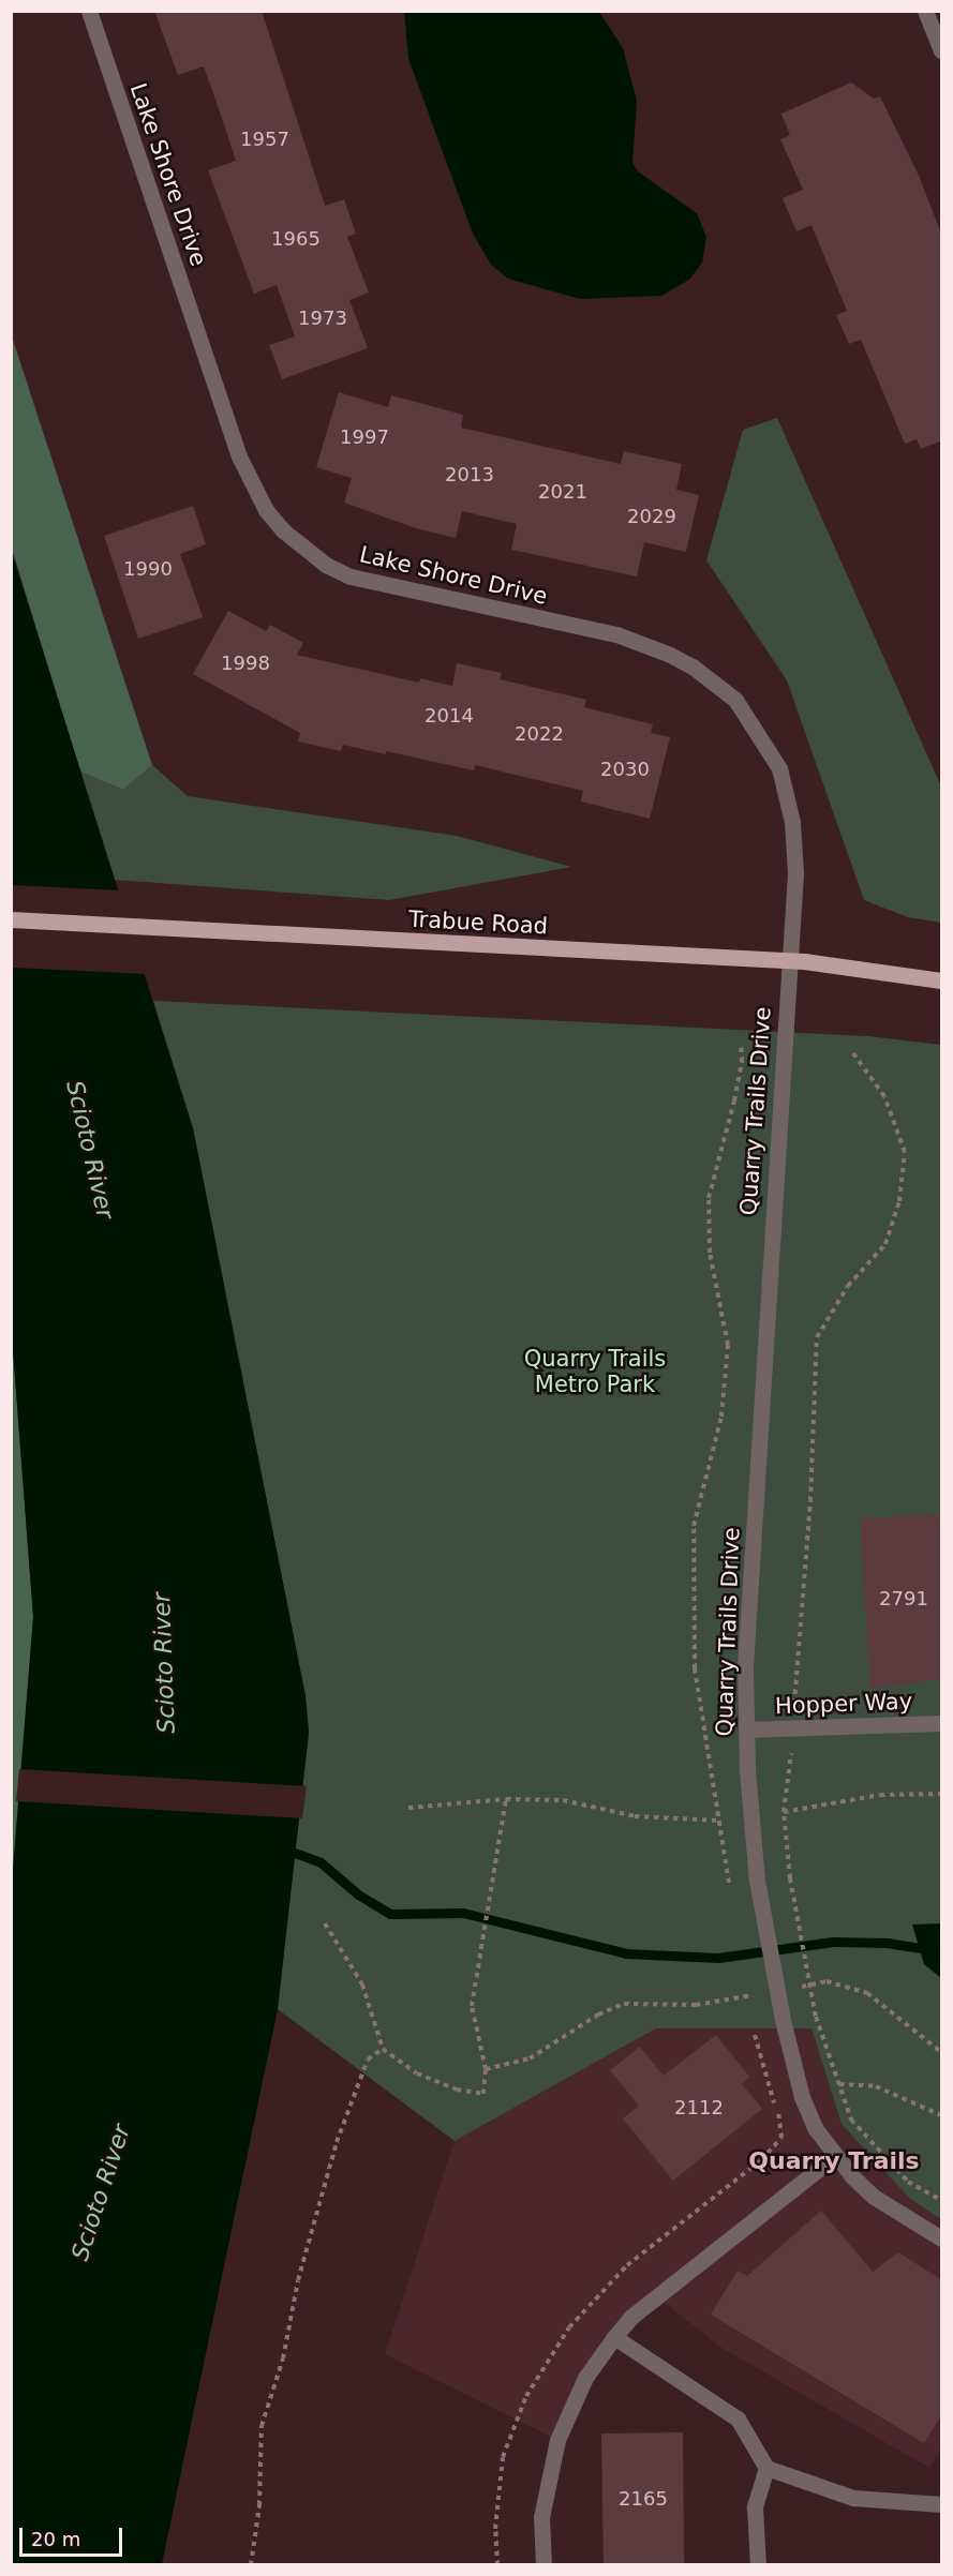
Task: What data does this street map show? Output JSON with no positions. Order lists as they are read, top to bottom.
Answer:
{
  "streets": {
    "main road": ["Trabue Road"],
    "street": ["Lake Shore Drive", "Quarry Trails Drive", "Hopper Way"]
  },
  "crossings": [
    ["Lake Shore Drive", "Trabue Road"],
    ["Lake Shore Drive", "Quarry Trails Drive"],
    ["Trabue Road", "Quarry Trails Drive"],
    ["Quarry Trails Drive", "Hopper Way"]
  ],
  "districts": ["Quarry Trails"],
  "water": ["Scioto River"],
  "parks": ["Quarry Trails Metro Park"],
  "house_numbers": [
    "1957",
    "1965",
    "1973",
    "1997",
    "2013",
    "2021",
    "2029",
    "1990",
    "1998",
    "2014",
    "2022",
    "2030",
    "2791",
    "2112",
    "2165"
  ],
  "scale_bar": "20 m"
}
